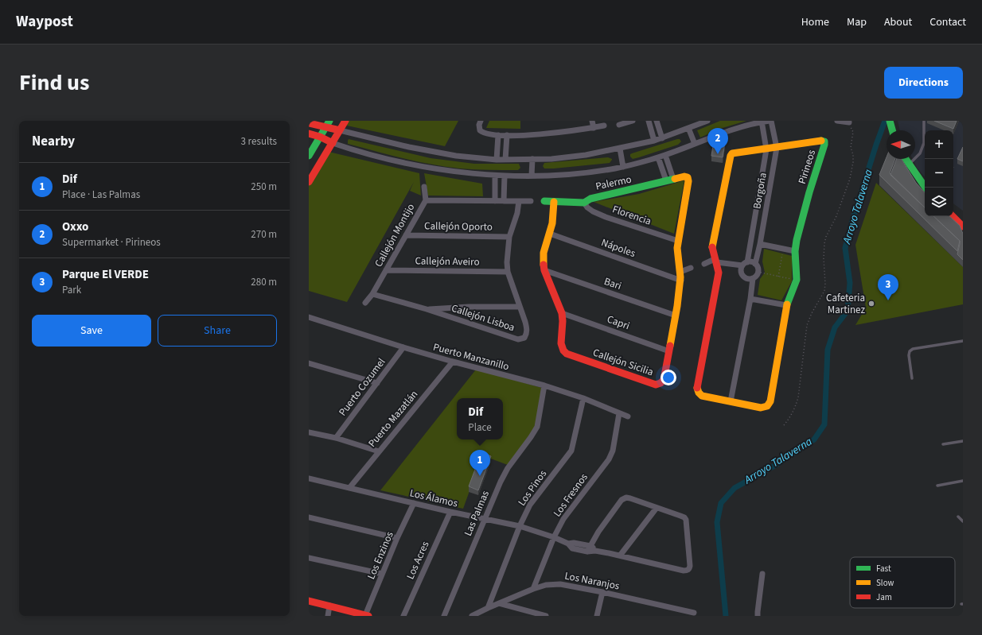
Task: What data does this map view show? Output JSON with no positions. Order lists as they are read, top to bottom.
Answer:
{
  "streets": {
    "street": [
      "Pirineos",
      "Palermo",
      "Borgoña",
      "Florencia",
      "Callejón Oporto",
      "Callejón Montijo",
      "Nápoles",
      "Callejón Aveiro",
      "Bari",
      "Callejón Lisboa",
      "Capri",
      "Puerto Manzanillo",
      "Callejón Sicilia",
      "Puerto Cozumel",
      "Puerto Mazatlán",
      "Los Pinos",
      "Los Fresnos",
      "Los Álamos",
      "Las Palmas",
      "Los Enzinos",
      "Los Acres",
      "Los Naranjos"
    ]
  },
  "crossings": [
    ["Pirineos", "Borgoña"],
    ["Palermo", "Florencia"],
    ["Palermo", "Callejón Sicilia"],
    ["Florencia", "Callejón Sicilia"],
    ["Callejón Oporto", "Callejón Montijo"],
    ["Callejón Oporto", "Callejón Lisboa"],
    ["Callejón Montijo", "Callejón Aveiro"],
    ["Callejón Montijo", "Callejón Lisboa"],
    ["Nápoles", "Callejón Sicilia"],
    ["Callejón Aveiro", "Callejón Lisboa"],
    ["Bari", "Callejón Sicilia"],
    ["Capri", "Callejón Sicilia"],
    ["Puerto Manzanillo", "Puerto Cozumel"],
    ["Puerto Manzanillo", "Puerto Mazatlán"],
    ["Puerto Manzanillo", "Los Pinos"],
    ["Puerto Manzanillo", "Los Fresnos"],
    ["Puerto Manzanillo", "Las Palmas"],
    ["Puerto Mazatlán", "Los Álamos"],
    ["Los Pinos", "Los Álamos"],
    ["Los Pinos", "Los Naranjos"],
    ["Los Fresnos", "Los Álamos"],
    ["Los Fresnos", "Los Naranjos"],
    ["Los Álamos", "Las Palmas"],
    ["Los Álamos", "Los Enzinos"],
    ["Los Álamos", "Los Acres"]
  ],
  "water": ["Arroyo Talaverna"],
  "places": ["Cafeteria Martinez"],
  "legend": ["Fast", "Slow", "Jam"],
  "north": "left",
  "page": {
    "header": "Waypost",
    "nav": [
      "Home",
      "Map",
      "About",
      "Contact"
    ],
    "title": "Find us",
    "buttons": [
      "Directions",
      ["Save", "Share"]
    ],
    "heading": ["Nearby", "3 results"],
    "pins": ["2", "3", "1"],
    "map_buttons": ["+", "−"],
    "list": [
      {
        "mark": "1",
        "name": "Dif",
        "note": "Place · Las Palmas",
        "value": "250 m"
      },
      {
        "mark": "2",
        "name": "Oxxo",
        "note": "Supermarket · Pirineos",
        "value": "270 m"
      },
      {
        "mark": "3",
        "name": "Parque El VERDE",
        "note": "Park",
        "value": "280 m"
      }
    ],
    "popup": ["Dif", "Place"]
  }
}
